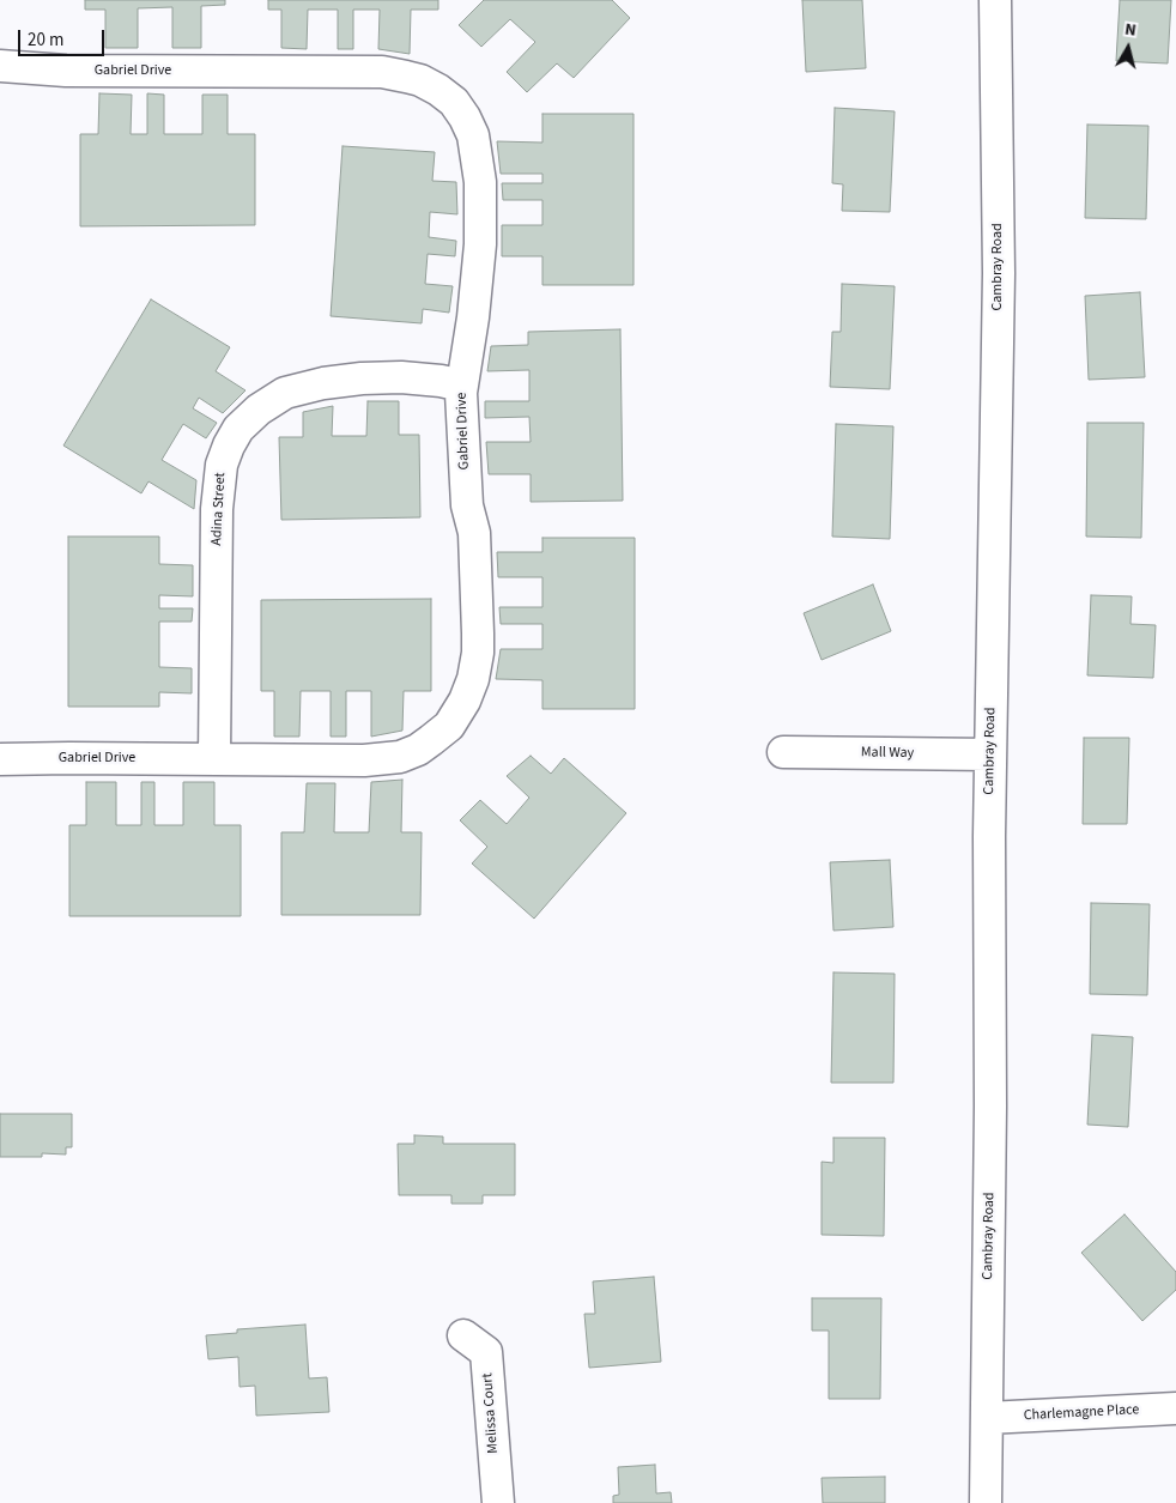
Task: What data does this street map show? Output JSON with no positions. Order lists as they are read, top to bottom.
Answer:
{
  "streets": {
    "street": [
      "Gabriel Drive",
      "Cambray Road",
      "Adina Street",
      "Mall Way",
      "Melissa Court",
      "Charlemagne Place"
    ]
  },
  "crossings": [
    ["Gabriel Drive", "Adina Street"],
    ["Cambray Road", "Mall Way"],
    ["Cambray Road", "Charlemagne Place"]
  ],
  "scale_bar": "20 m",
  "north": "top"
}
